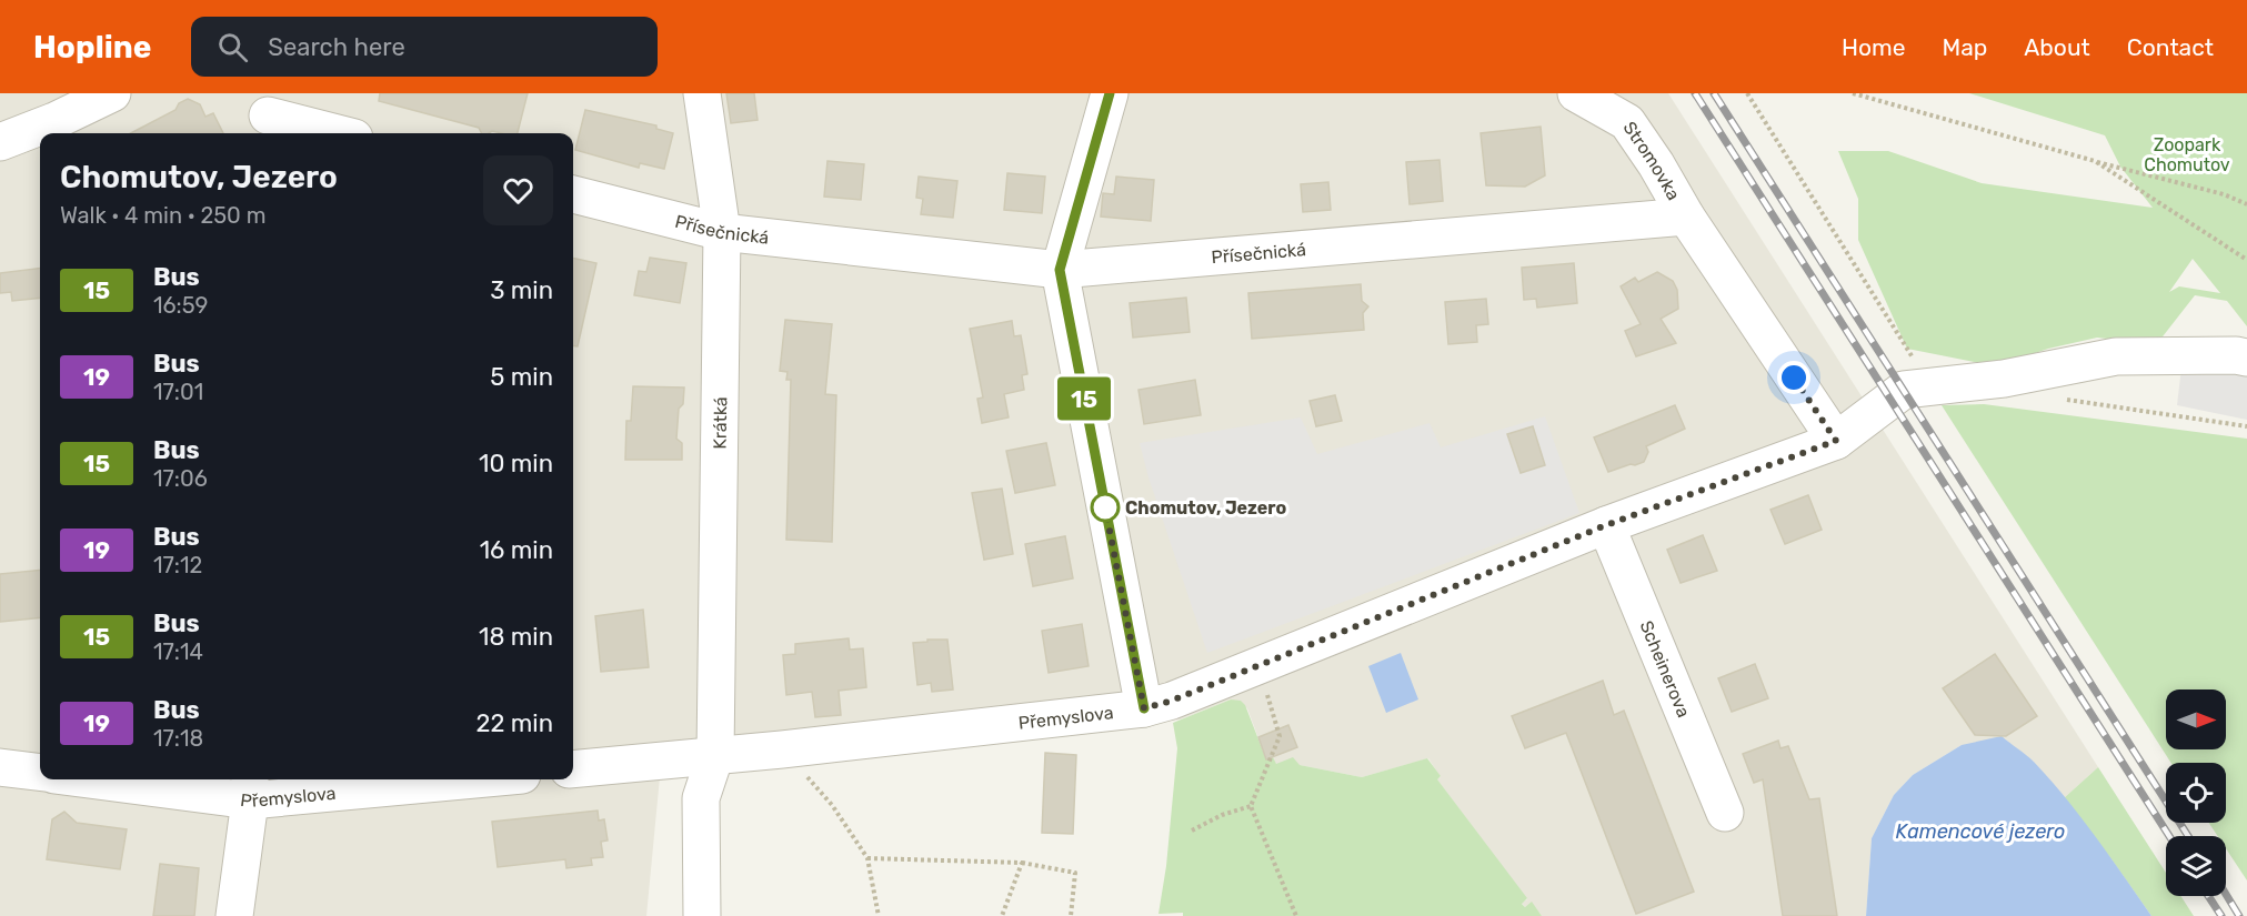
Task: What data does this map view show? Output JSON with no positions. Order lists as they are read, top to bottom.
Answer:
{
  "streets": {
    "street": [
      "Stromovka",
      "Přísečnická",
      "Krátká",
      "Scheinerova",
      "Přemyslova"
    ]
  },
  "crossings": [
    ["Stromovka", "Přísečnická"],
    ["Přísečnická", "Krátká"],
    ["Krátká", "Přemyslova"],
    ["Scheinerova", "Přemyslova"]
  ],
  "water": ["Kamencové jezero"],
  "parks": ["Zoopark Chomutov"],
  "places": ["Chomutov, Jezero"],
  "lines": ["bus line 15"],
  "north": "right",
  "page": {
    "header": "Hopline",
    "search": "Search here",
    "nav": [
      "Home",
      "Map",
      "About",
      "Contact"
    ],
    "on_map": "15",
    "heading": ["Chomutov, Jezero", "Walk · 4 min · 250 m"],
    "list": [
      {
        "mark": "15",
        "name": "Bus",
        "note": "16:59",
        "value": "3 min"
      },
      {
        "mark": "19",
        "name": "Bus",
        "note": "17:01",
        "value": "5 min"
      },
      {
        "mark": "15",
        "name": "Bus",
        "note": "17:06",
        "value": "10 min"
      },
      {
        "mark": "19",
        "name": "Bus",
        "note": "17:12",
        "value": "16 min"
      },
      {
        "mark": "15",
        "name": "Bus",
        "note": "17:14",
        "value": "18 min"
      },
      {
        "mark": "19",
        "name": "Bus",
        "note": "17:18",
        "value": "22 min"
      }
    ]
  }
}
